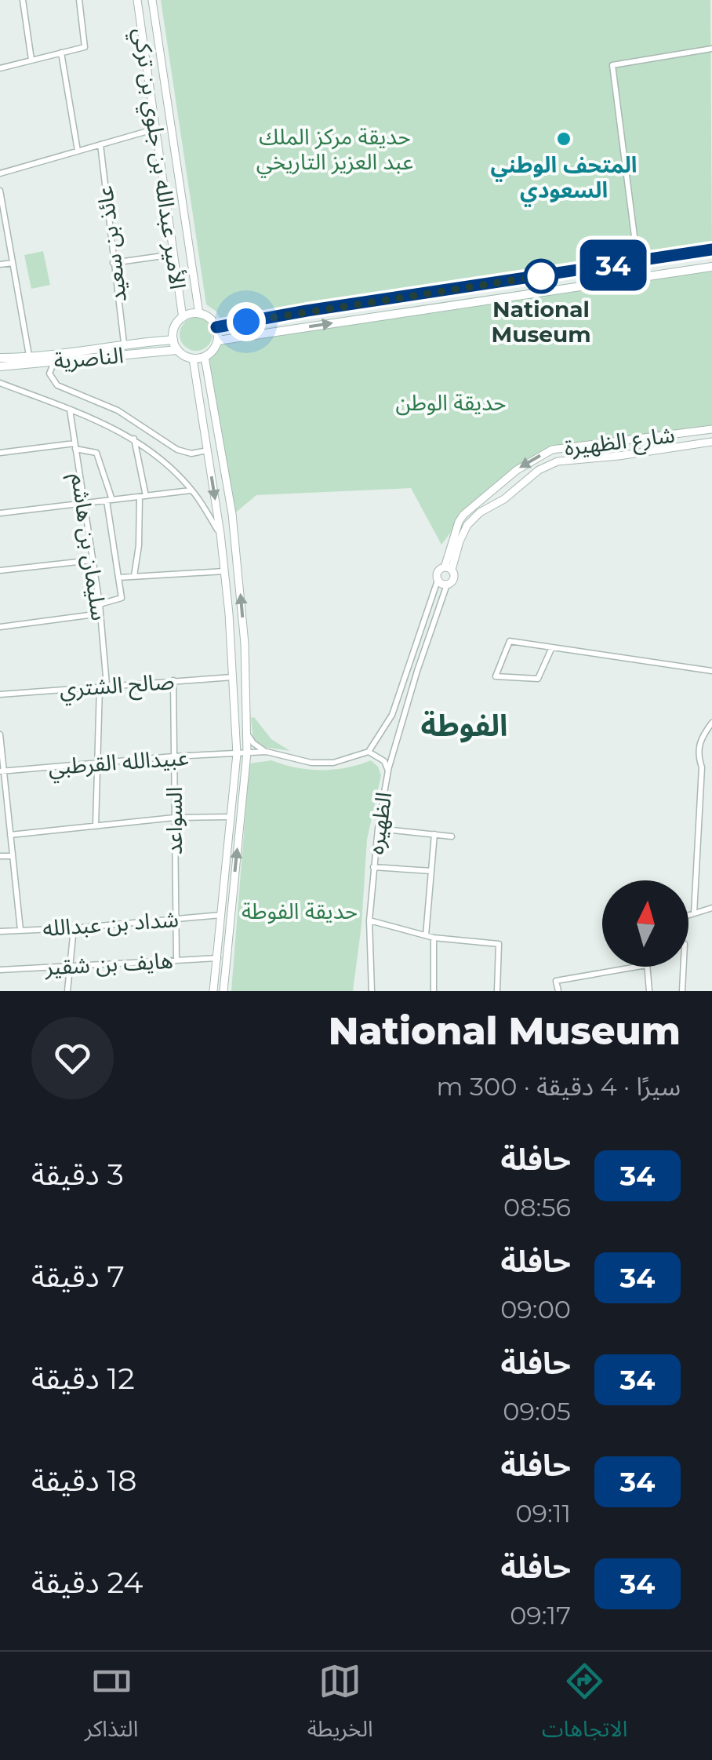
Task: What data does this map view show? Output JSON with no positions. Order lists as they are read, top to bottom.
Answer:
{
  "streets": {
    "main road": ["الناصرية"],
    "street": [
      "الأمير عبدالله بن جلوي بن تركي",
      "عائذ بن سعيد",
      "شارع الظهيرة",
      "سليمان بن هاشم",
      "صالح الشتري",
      "عبيدالله القرطبي",
      "السواعد",
      "الظهيره",
      "شداد بن عبدالله",
      "هايف بن شقير"
    ]
  },
  "crossings": [
    ["الأمير عبدالله بن جلوي بن تركي", "الناصرية"],
    ["عائذ بن سعيد", "الناصرية"],
    ["شارع الظهيرة", "الظهيره"],
    ["سليمان بن هاشم", "صالح الشتري"],
    ["سليمان بن هاشم", "عبيدالله القرطبي"],
    ["صالح الشتري", "السواعد"],
    ["عبيدالله القرطبي", "السواعد"],
    ["السواعد", "شداد بن عبدالله"],
    ["السواعد", "هايف بن شقير"]
  ],
  "districts": ["الفوطة"],
  "parks": ["حديقة مركز الملك عبد العزيز التاريخي", "حديقة الوطن", "حديقة الفوطة"],
  "places": ["المتحف الوطني السعودي", "National Museum"],
  "lines": ["bus line 34"],
  "north": "top",
  "page": {
    "on_map": "34",
    "heading": ["National Museum", "سيرًا · 4 دقيقة · 300 m"],
    "list": [
      {
        "mark": "34",
        "name": "حافلة",
        "note": "08:56",
        "value": "3 دقيقة"
      },
      {
        "mark": "34",
        "name": "حافلة",
        "note": "09:00",
        "value": "7 دقيقة"
      },
      {
        "mark": "34",
        "name": "حافلة",
        "note": "09:05",
        "value": "12 دقيقة"
      },
      {
        "mark": "34",
        "name": "حافلة",
        "note": "09:11",
        "value": "18 دقيقة"
      },
      {
        "mark": "34",
        "name": "حافلة",
        "note": "09:17",
        "value": "24 دقيقة"
      }
    ],
    "tabs": ["الاتجاهات", "الخريطة", "التذاكر"]
  }
}
